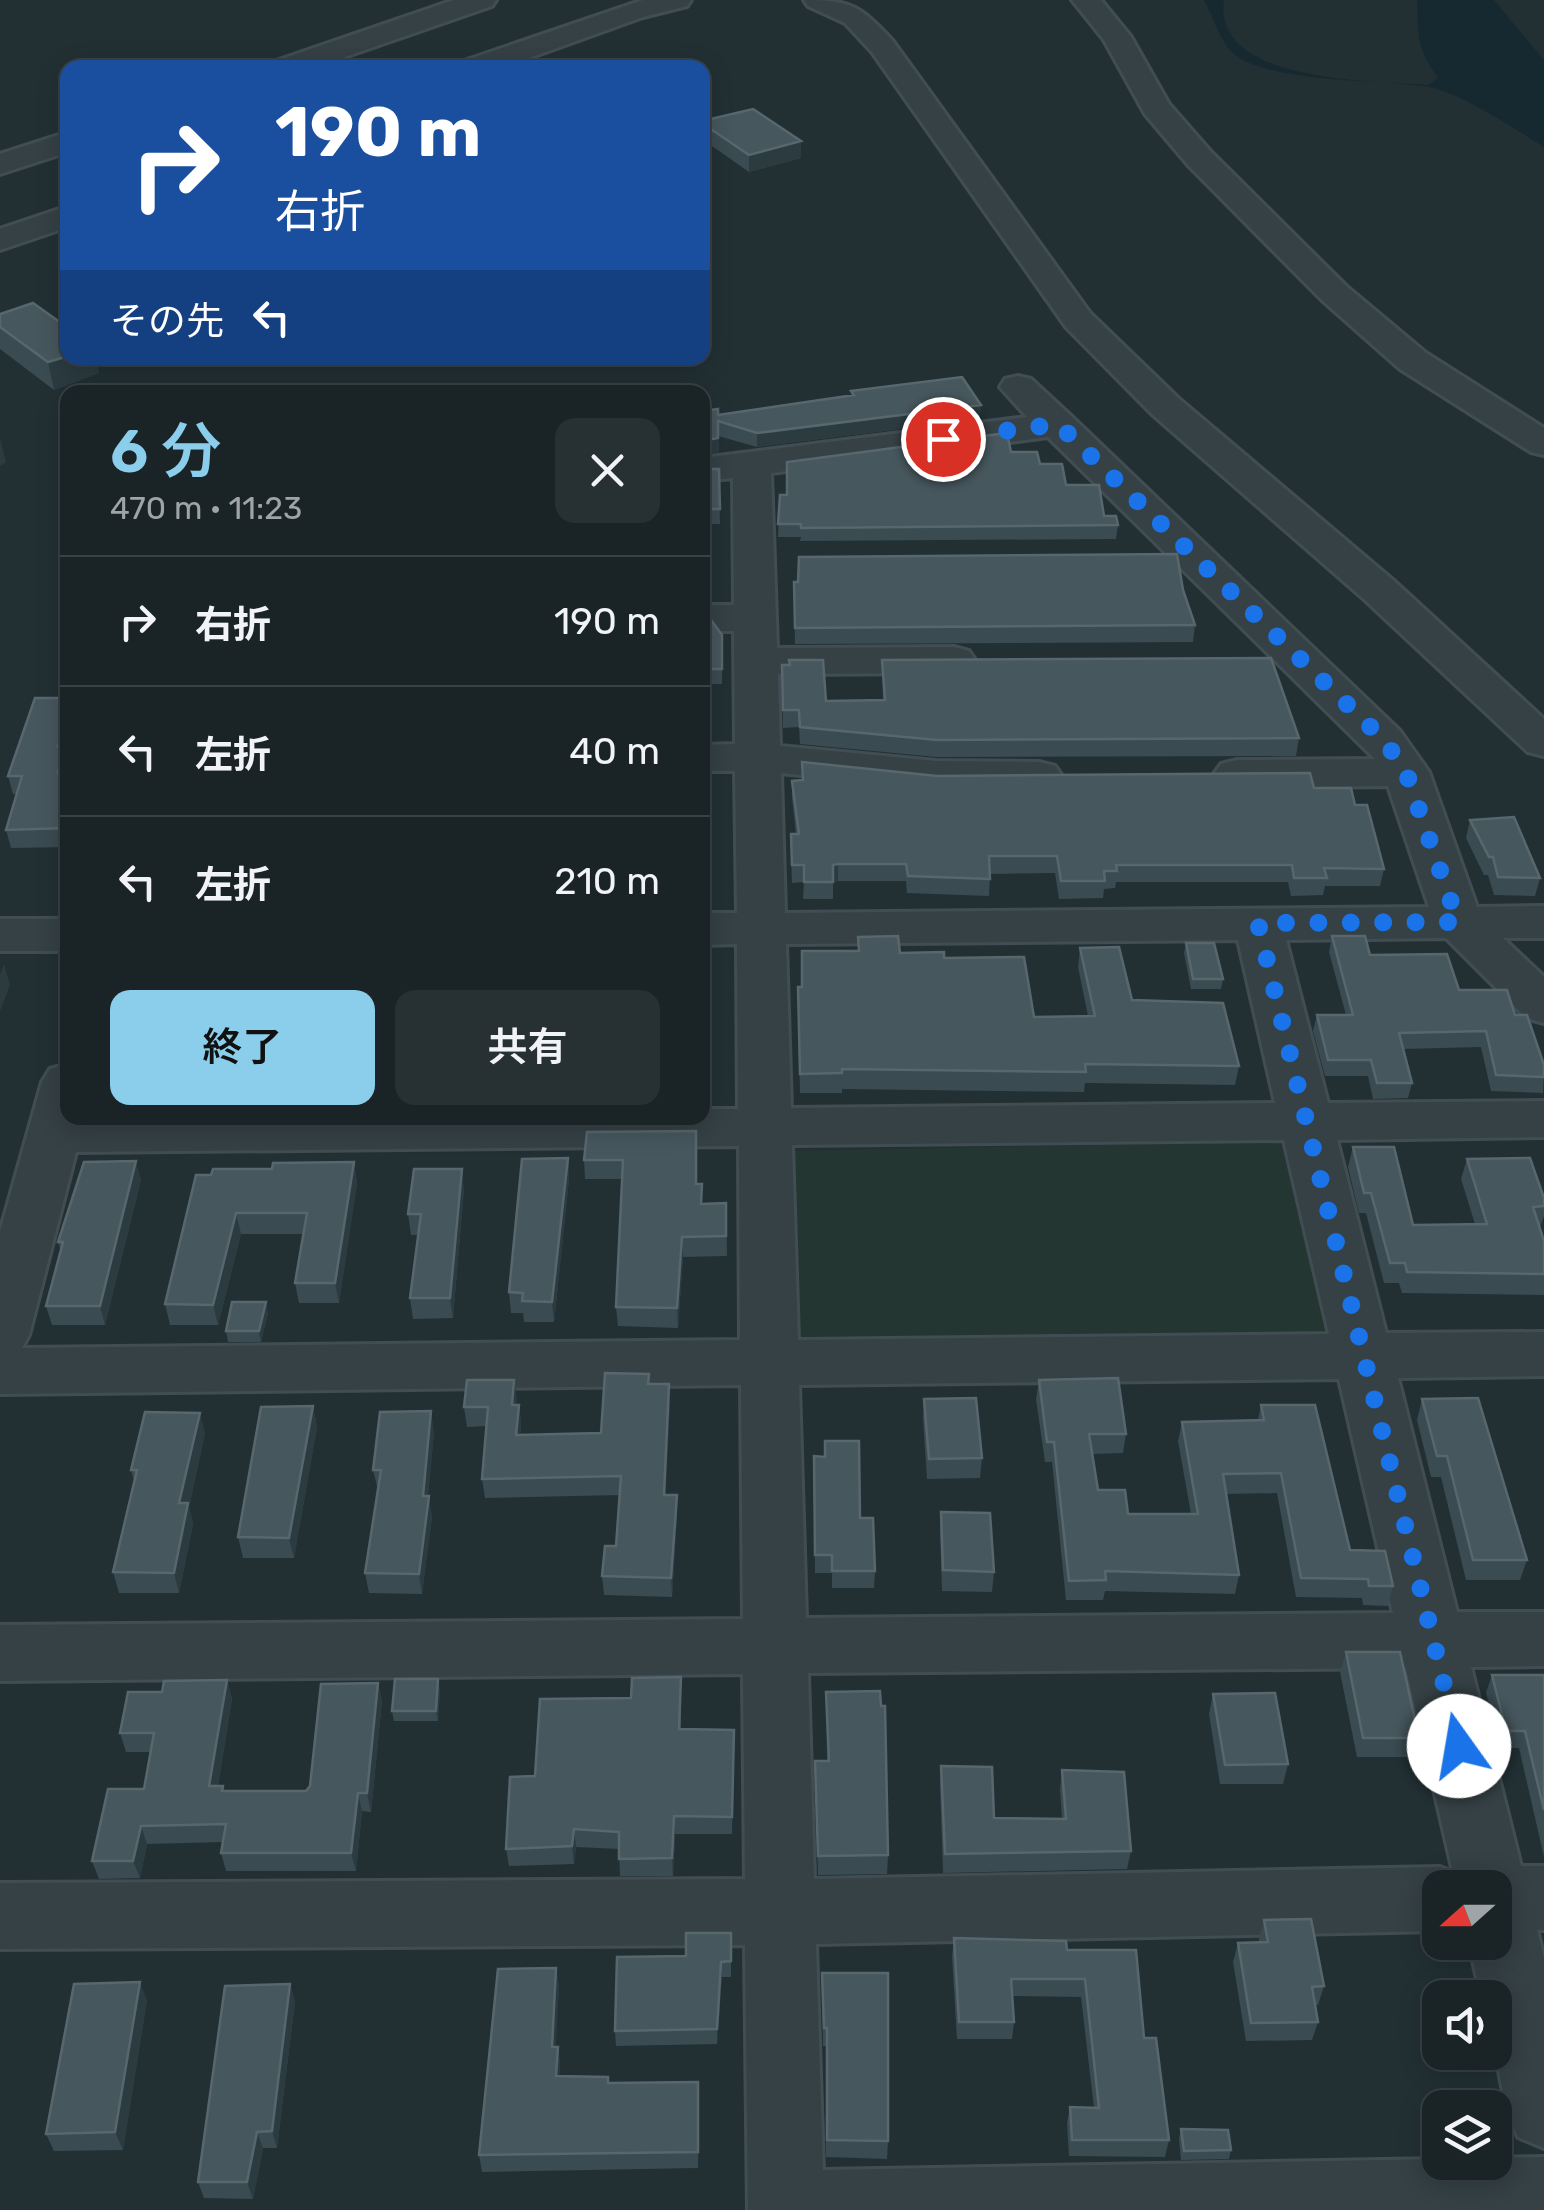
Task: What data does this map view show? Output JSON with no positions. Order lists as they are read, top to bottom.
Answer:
{
  "north": "left",
  "page": {
    "turn": ["190 m", "右折"],
    "then": "その先",
    "heading": ["6 分", "470 m · 11:23"],
    "list": [
      {
        "name": "右折",
        "value": "190 m"
      },
      {
        "name": "左折",
        "value": "40 m"
      },
      {
        "name": "左折",
        "value": "210 m"
      }
    ],
    "buttons": ["終了", "共有"]
  }
}
